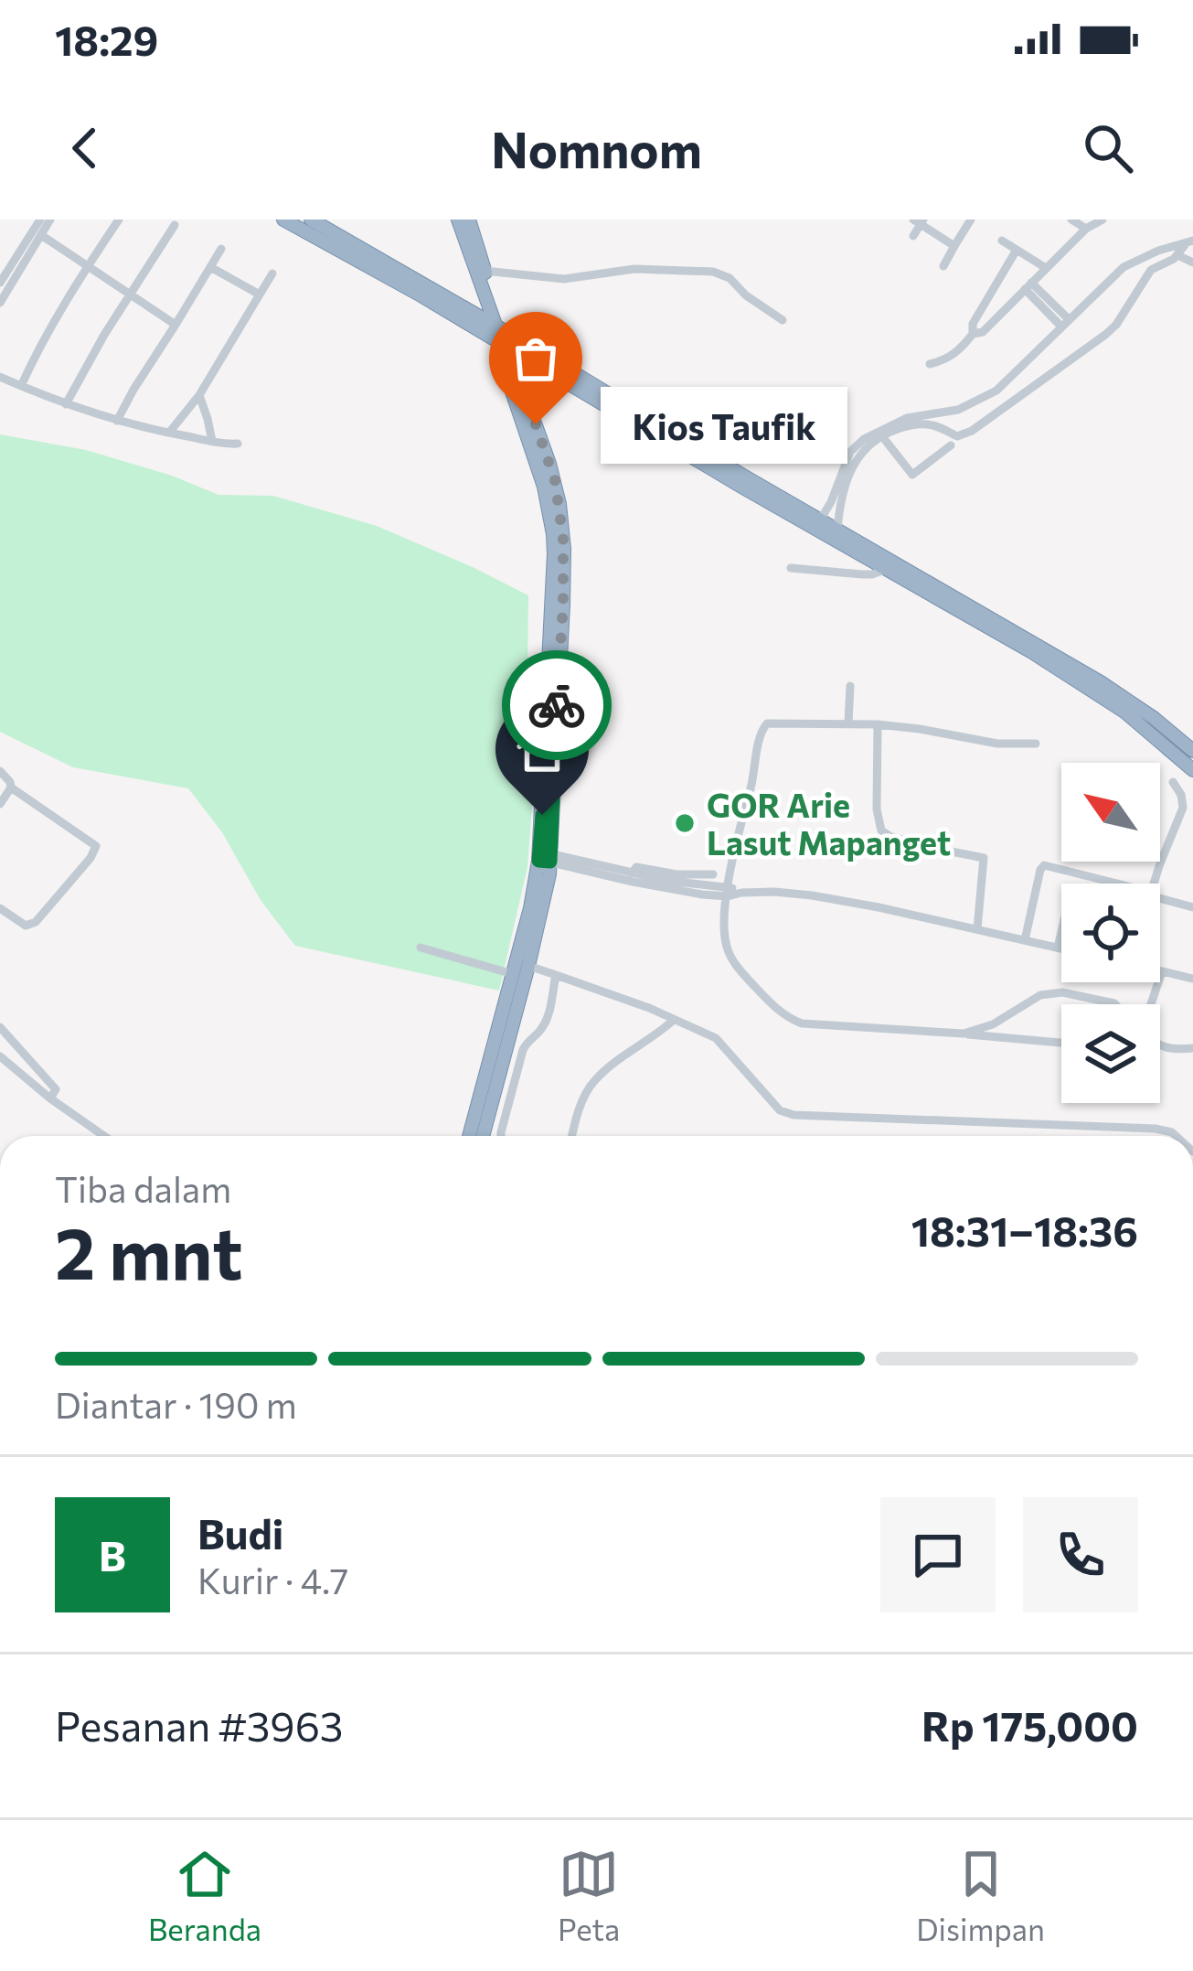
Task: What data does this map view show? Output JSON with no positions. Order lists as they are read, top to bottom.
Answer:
{
  "places": ["Kios Taufik", "GOR Arie Lasut Mapanget"],
  "north": "top left",
  "page": {
    "status": "18:29",
    "header": "Nomnom",
    "bubble": "Kios Taufik",
    "heading": ["2 mnt", "Tiba dalam", "18:31–18:36"],
    "panel": [
      "Budi",
      "Kurir · 4.7",
      "Pesanan #3963",
      "Rp 175,000"
    ],
    "bar": "Diantar · 190 m",
    "round": "B",
    "tabs": ["Beranda", "Peta", "Disimpan"]
  }
}
